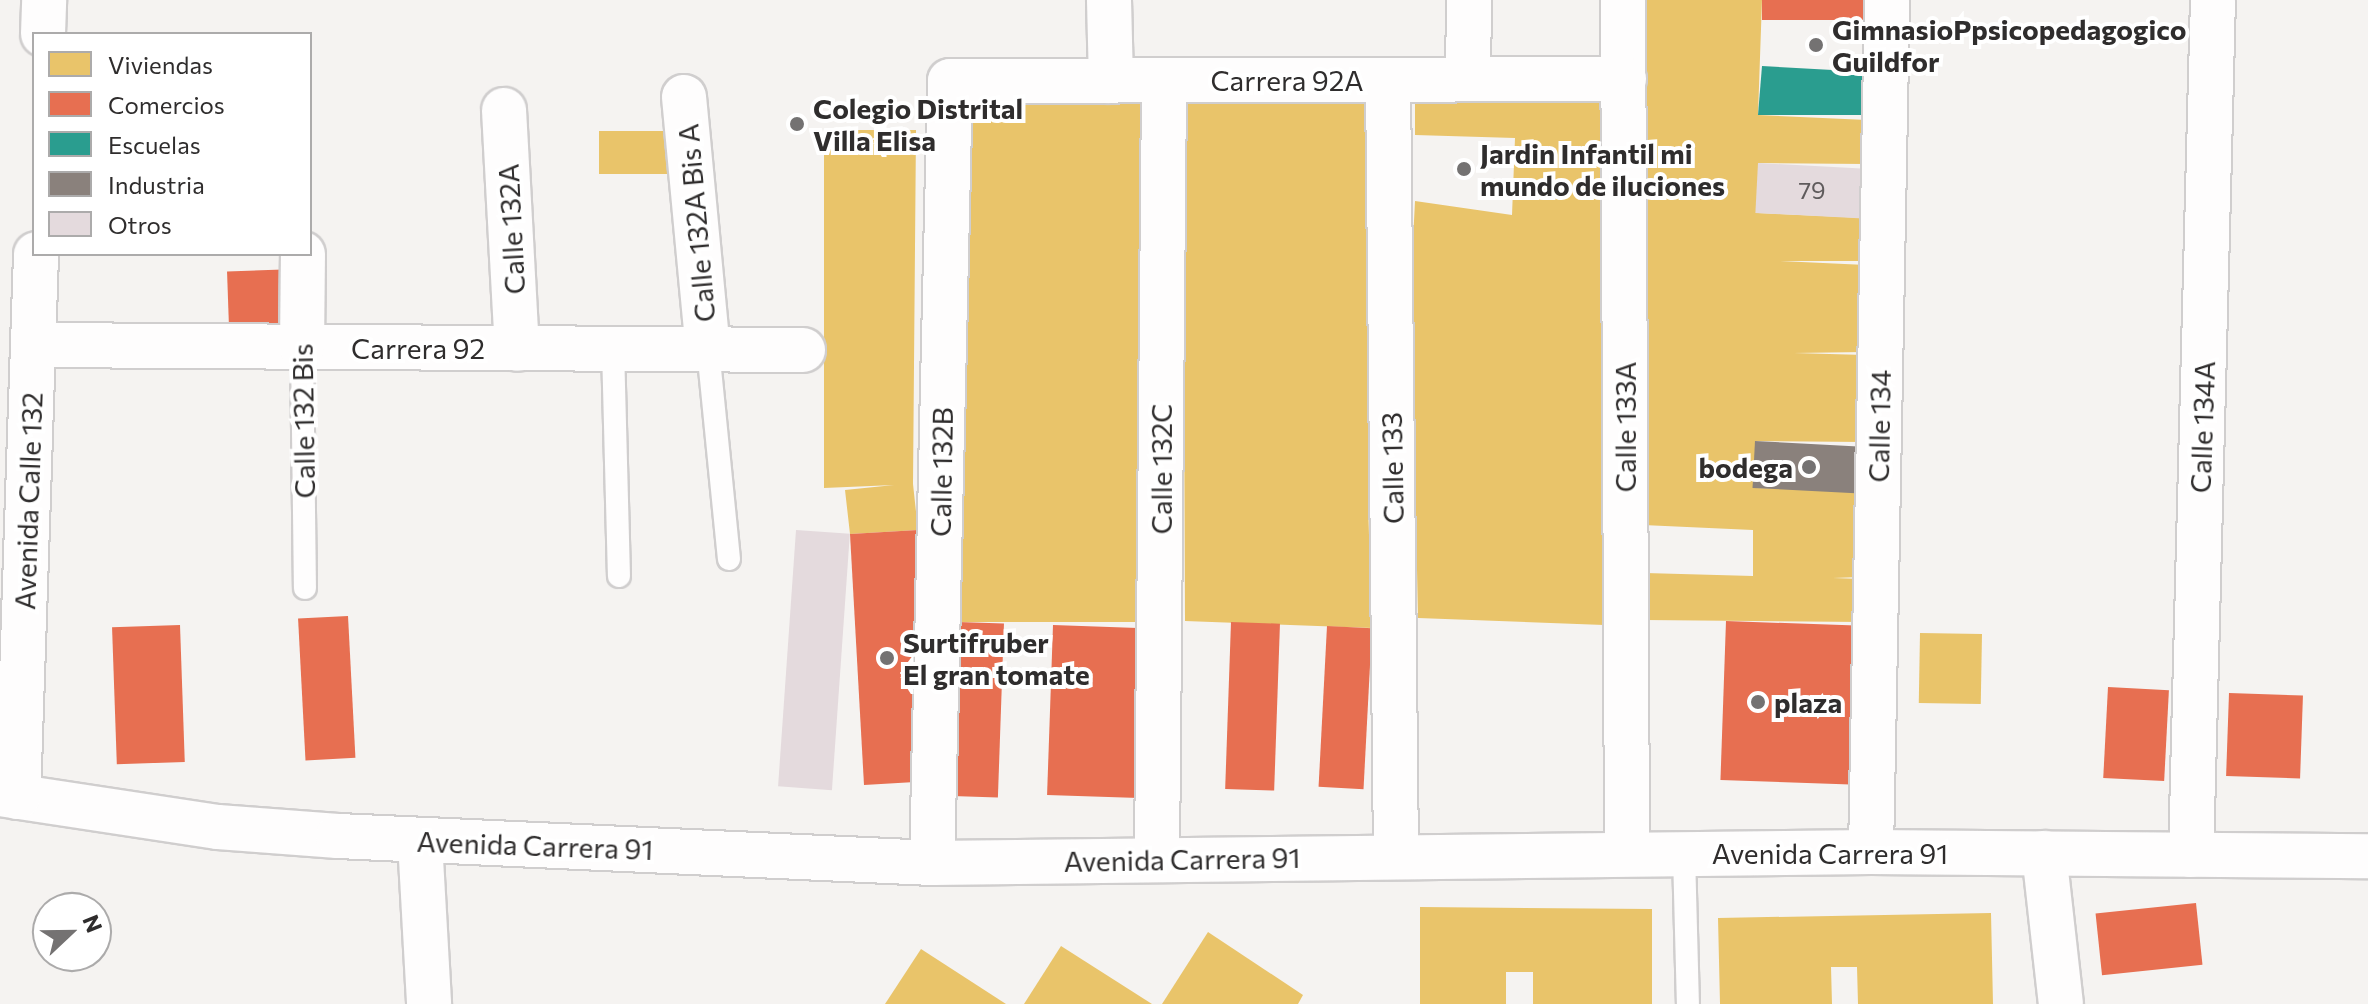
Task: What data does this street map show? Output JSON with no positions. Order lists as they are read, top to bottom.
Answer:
{
  "streets": {
    "street": [
      "Carrera 92A",
      "Calle 132A Bis A",
      "Calle 132A",
      "Carrera 92",
      "Calle 132 Bis",
      "Calle 134",
      "Calle 133A",
      "Calle 134A",
      "Calle 133",
      "Calle 132C",
      "Calle 132B",
      "Avenida Calle 132",
      "Avenida Carrera 91"
    ]
  },
  "crossings": [
    ["Carrera 92A", "Calle 133A"],
    ["Carrera 92A", "Calle 133"],
    ["Carrera 92A", "Calle 132C"],
    ["Carrera 92A", "Calle 132B"],
    ["Calle 132A Bis A", "Carrera 92"],
    ["Calle 132A", "Carrera 92"],
    ["Carrera 92", "Calle 132 Bis"],
    ["Carrera 92", "Avenida Calle 132"],
    ["Calle 134", "Avenida Carrera 91"],
    ["Calle 133A", "Avenida Carrera 91"],
    ["Calle 134A", "Avenida Carrera 91"],
    ["Calle 133", "Avenida Carrera 91"],
    ["Calle 132C", "Avenida Carrera 91"],
    ["Calle 132B", "Avenida Carrera 91"],
    ["Avenida Calle 132", "Avenida Carrera 91"]
  ],
  "places": [
    "GimnasioPpsicopedagogico Guildfor",
    "Colegio Distrital Villa Elisa",
    "Jardin Infantil mi mundo de iluciones",
    "bodega",
    "Surtifruber El gran tomate",
    "plaza"
  ],
  "house_numbers": ["79"],
  "legend": [
    "Viviendas",
    "Comercios",
    "Escuelas",
    "Industria",
    "Otros"
  ],
  "north": "right"
}
